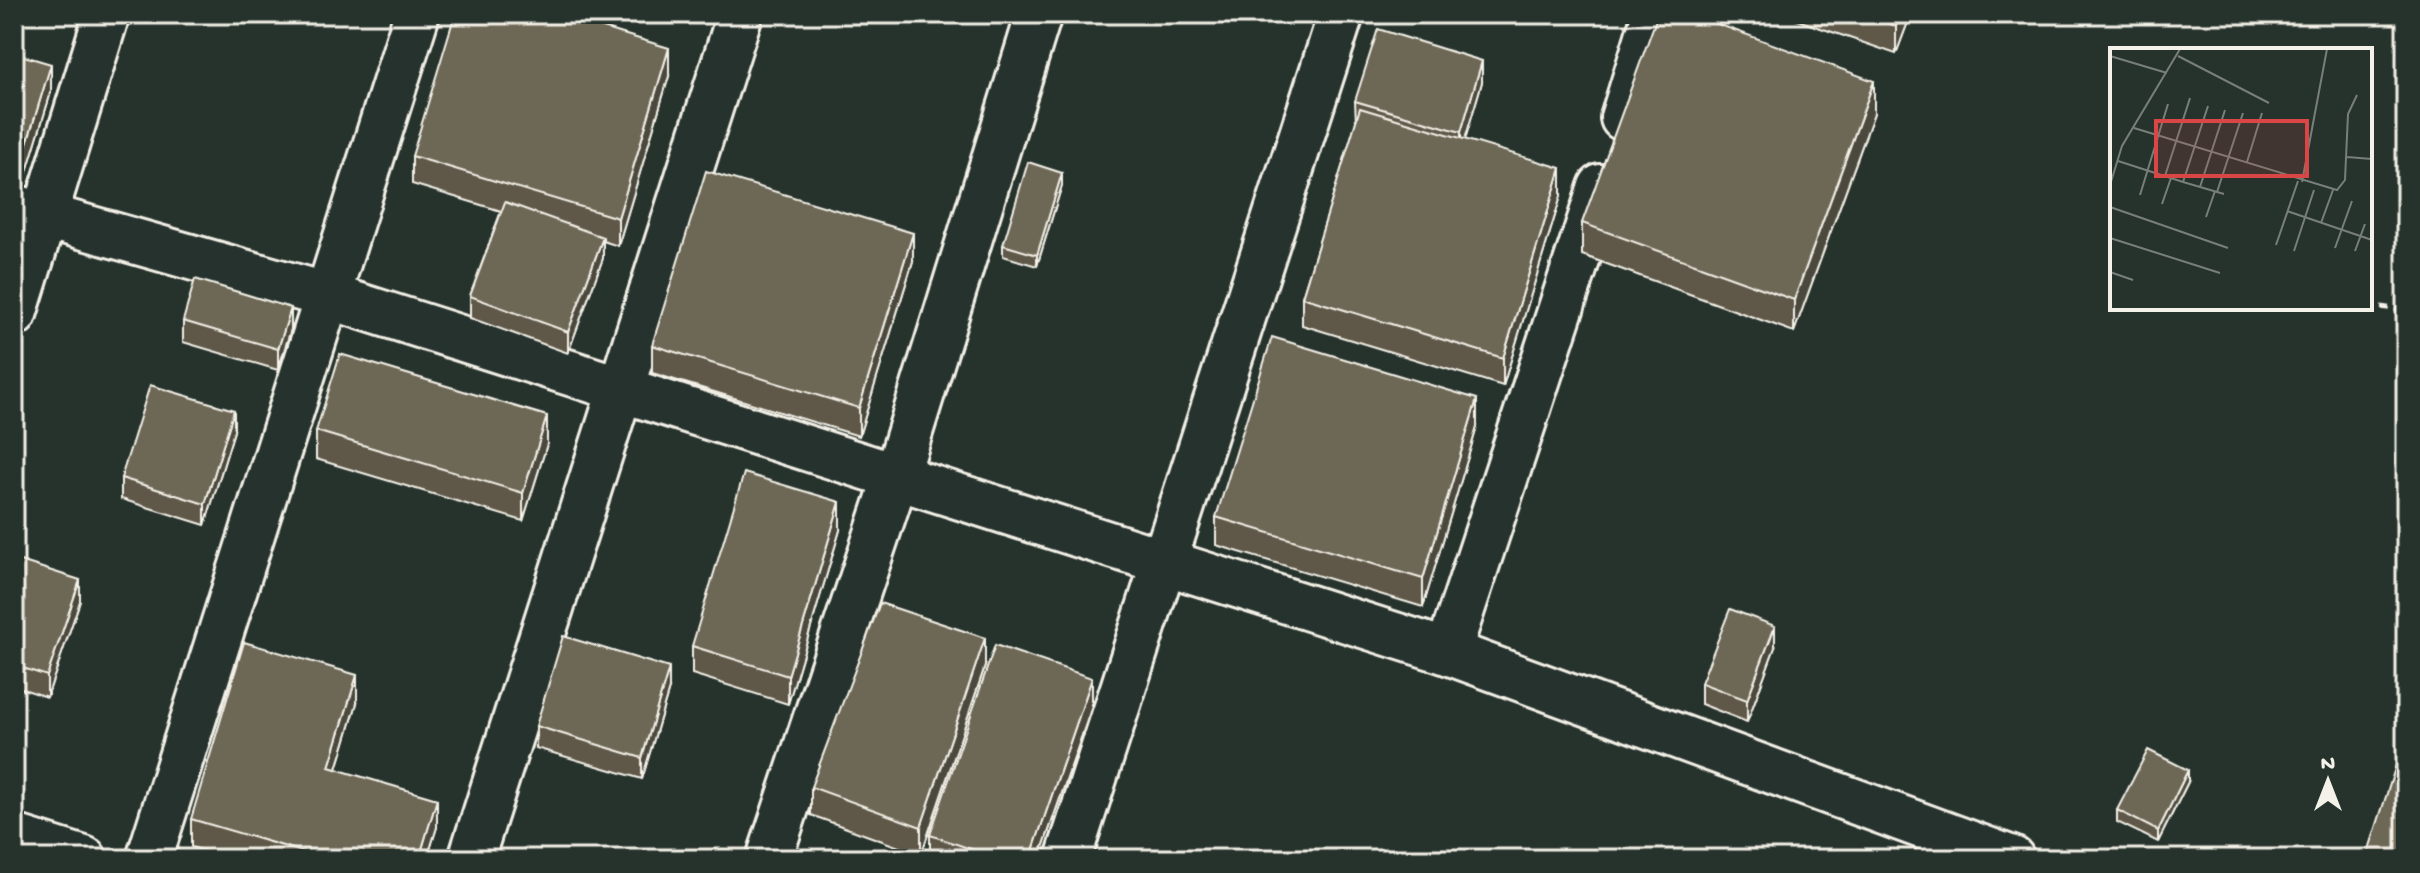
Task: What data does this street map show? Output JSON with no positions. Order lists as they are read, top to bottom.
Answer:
{
  "north": "top"
}
